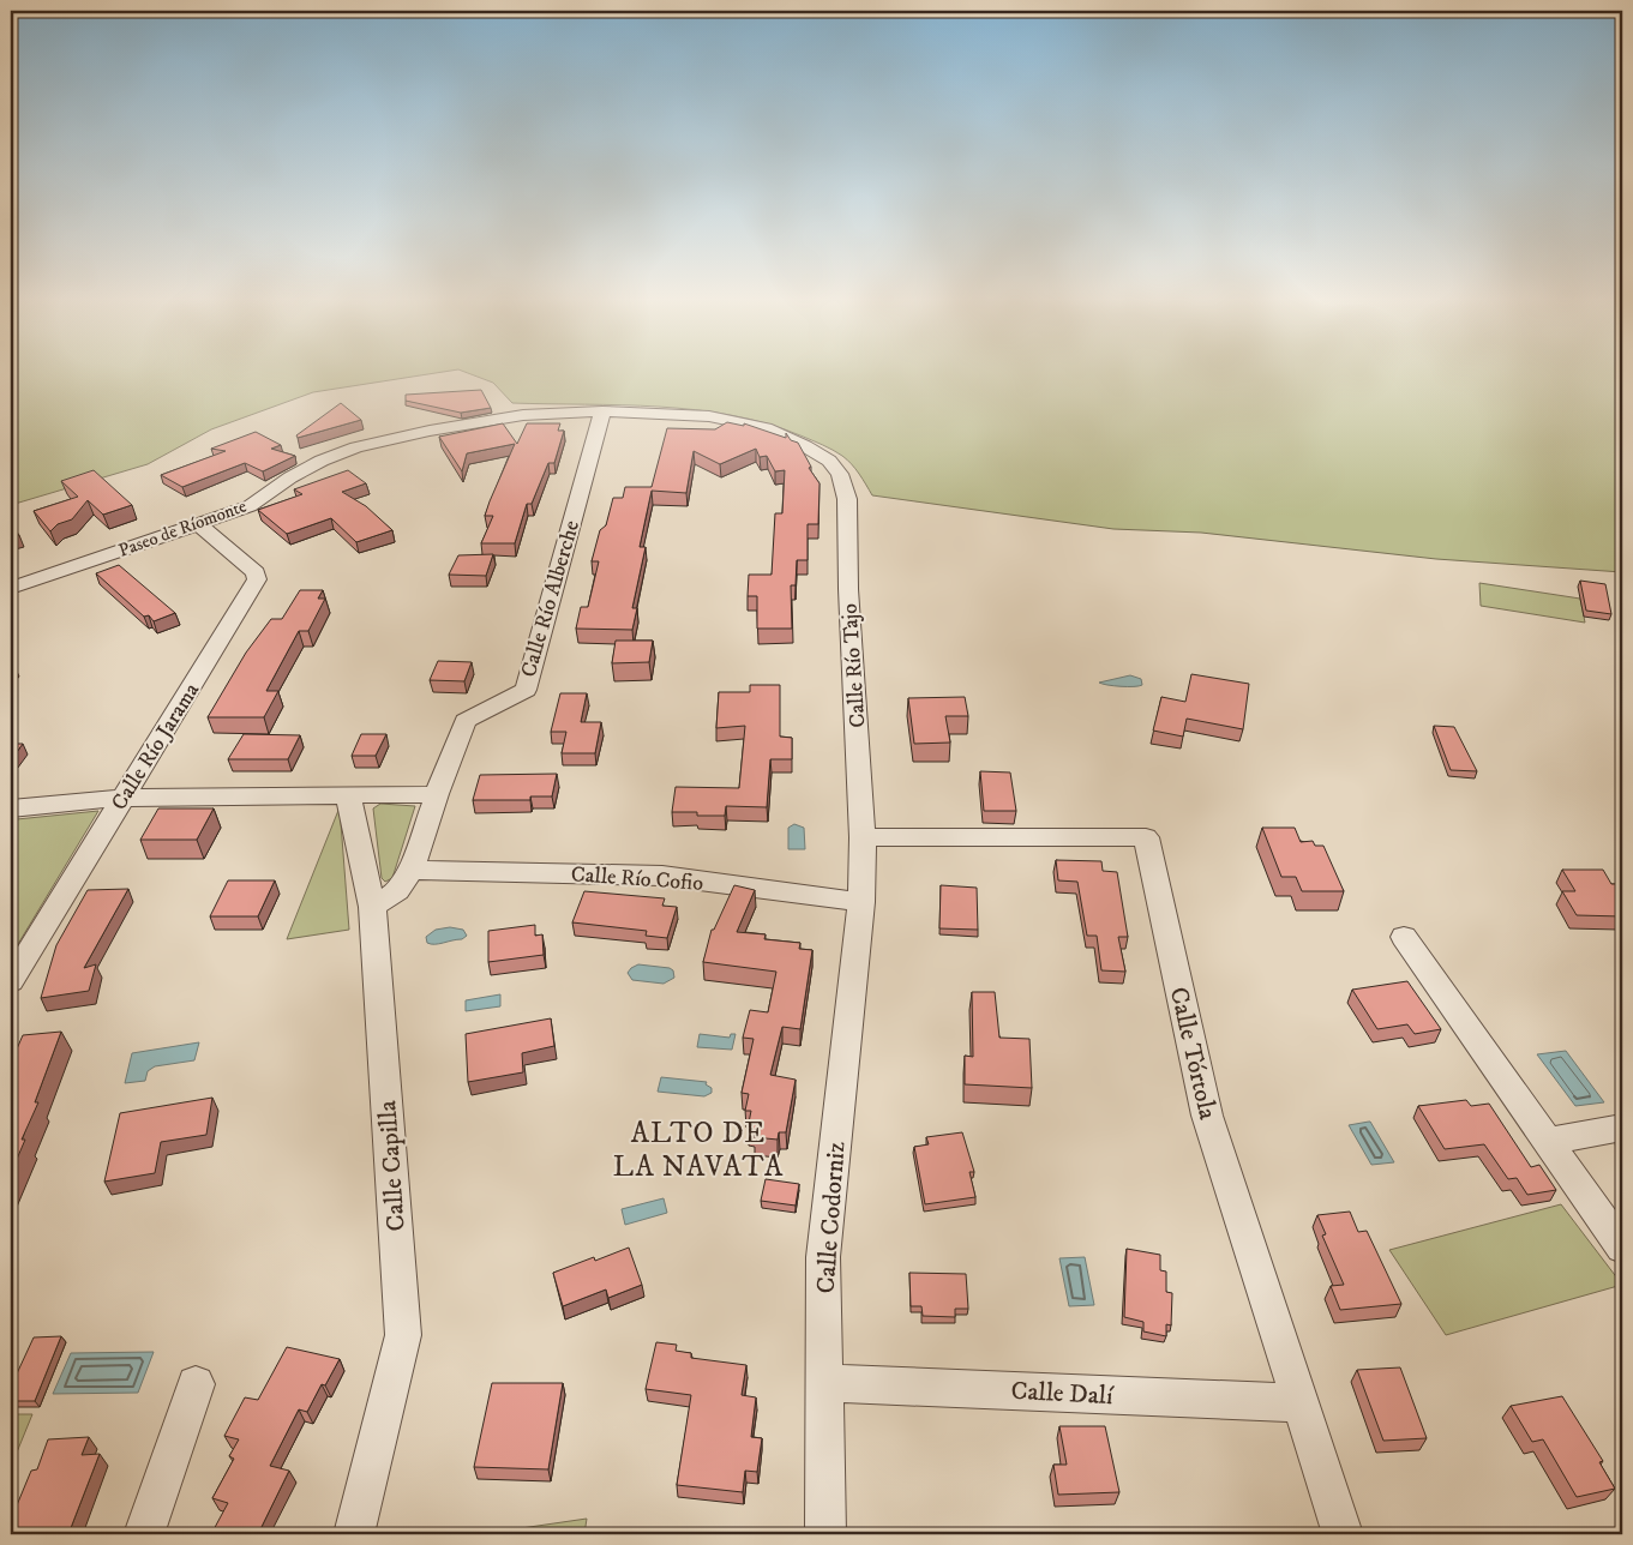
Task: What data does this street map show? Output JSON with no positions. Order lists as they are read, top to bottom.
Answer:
{
  "streets": {
    "street": [
      "Paseo de Ríomonte",
      "Calle Río Alberche",
      "Calle Río Tajo",
      "Calle Río Jarama",
      "Calle Río Cofio",
      "Calle Tórtola",
      "Calle Capilla",
      "Calle Codorniz",
      "Calle Dalí"
    ]
  },
  "crossings": [
    ["Paseo de Ríomonte", "Calle Río Alberche"],
    ["Paseo de Ríomonte", "Calle Río Tajo"],
    ["Paseo de Ríomonte", "Calle Río Jarama"],
    ["Calle Río Alberche", "Calle Río Cofio"],
    ["Calle Río Alberche", "Calle Capilla"],
    ["Calle Río Tajo", "Calle Río Cofio"],
    ["Calle Río Tajo", "Calle Tórtola"],
    ["Calle Río Tajo", "Calle Codorniz"],
    ["Calle Río Cofio", "Calle Codorniz"],
    ["Calle Tórtola", "Calle Dalí"],
    ["Calle Codorniz", "Calle Dalí"]
  ],
  "districts": ["ALTO DE LA NAVATA"]
}
